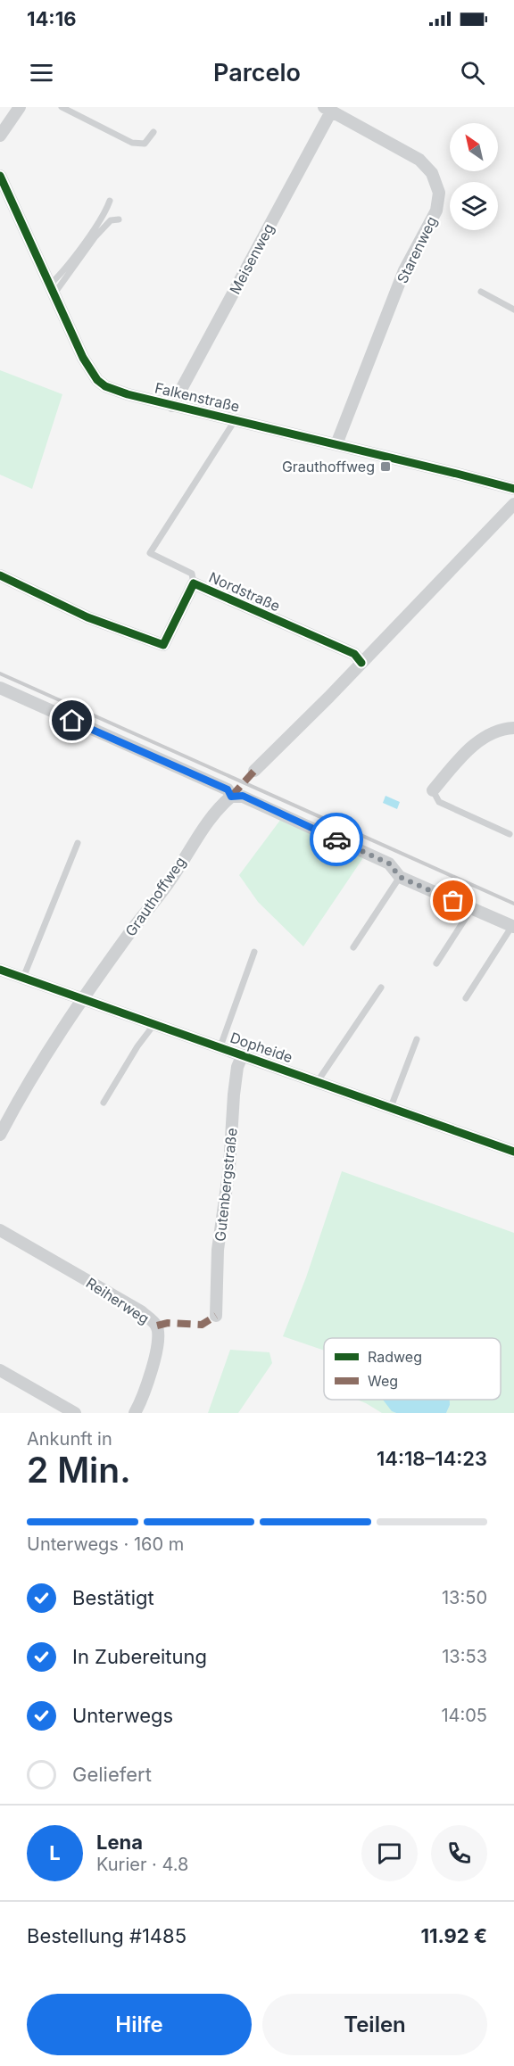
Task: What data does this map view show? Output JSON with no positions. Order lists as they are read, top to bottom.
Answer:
{
  "streets": {
    "street": [
      "Starenweg",
      "Meisenweg",
      "Falkenstraße",
      "Nordstraße",
      "Grauthoffweg",
      "Dopheide",
      "Gutenbergstraße",
      "Reiherweg"
    ]
  },
  "crossings": [
    ["Starenweg", "Meisenweg"],
    ["Starenweg", "Falkenstraße"],
    ["Meisenweg", "Falkenstraße"],
    ["Grauthoffweg", "Dopheide"],
    ["Dopheide", "Gutenbergstraße"]
  ],
  "places": {
    "transit": ["Grauthoffweg"]
  },
  "legend": ["Radweg", "Weg"],
  "north": "top left",
  "page": {
    "status": "14:16",
    "header": "Parcelo",
    "heading": ["2 Min.", "Ankunft in", "14:18–14:23"],
    "panel": [
      "Lena",
      "Kurier · 4.8",
      "Bestellung #1485",
      "11.92 €"
    ],
    "bar": "Unterwegs · 160 m",
    "list": [
      ["Bestätigt", "13:50"],
      ["In Zubereitung", "13:53"],
      ["Unterwegs", "14:05"],
      "Geliefert"
    ],
    "round": "L",
    "buttons": ["Hilfe", "Teilen"]
  }
}
